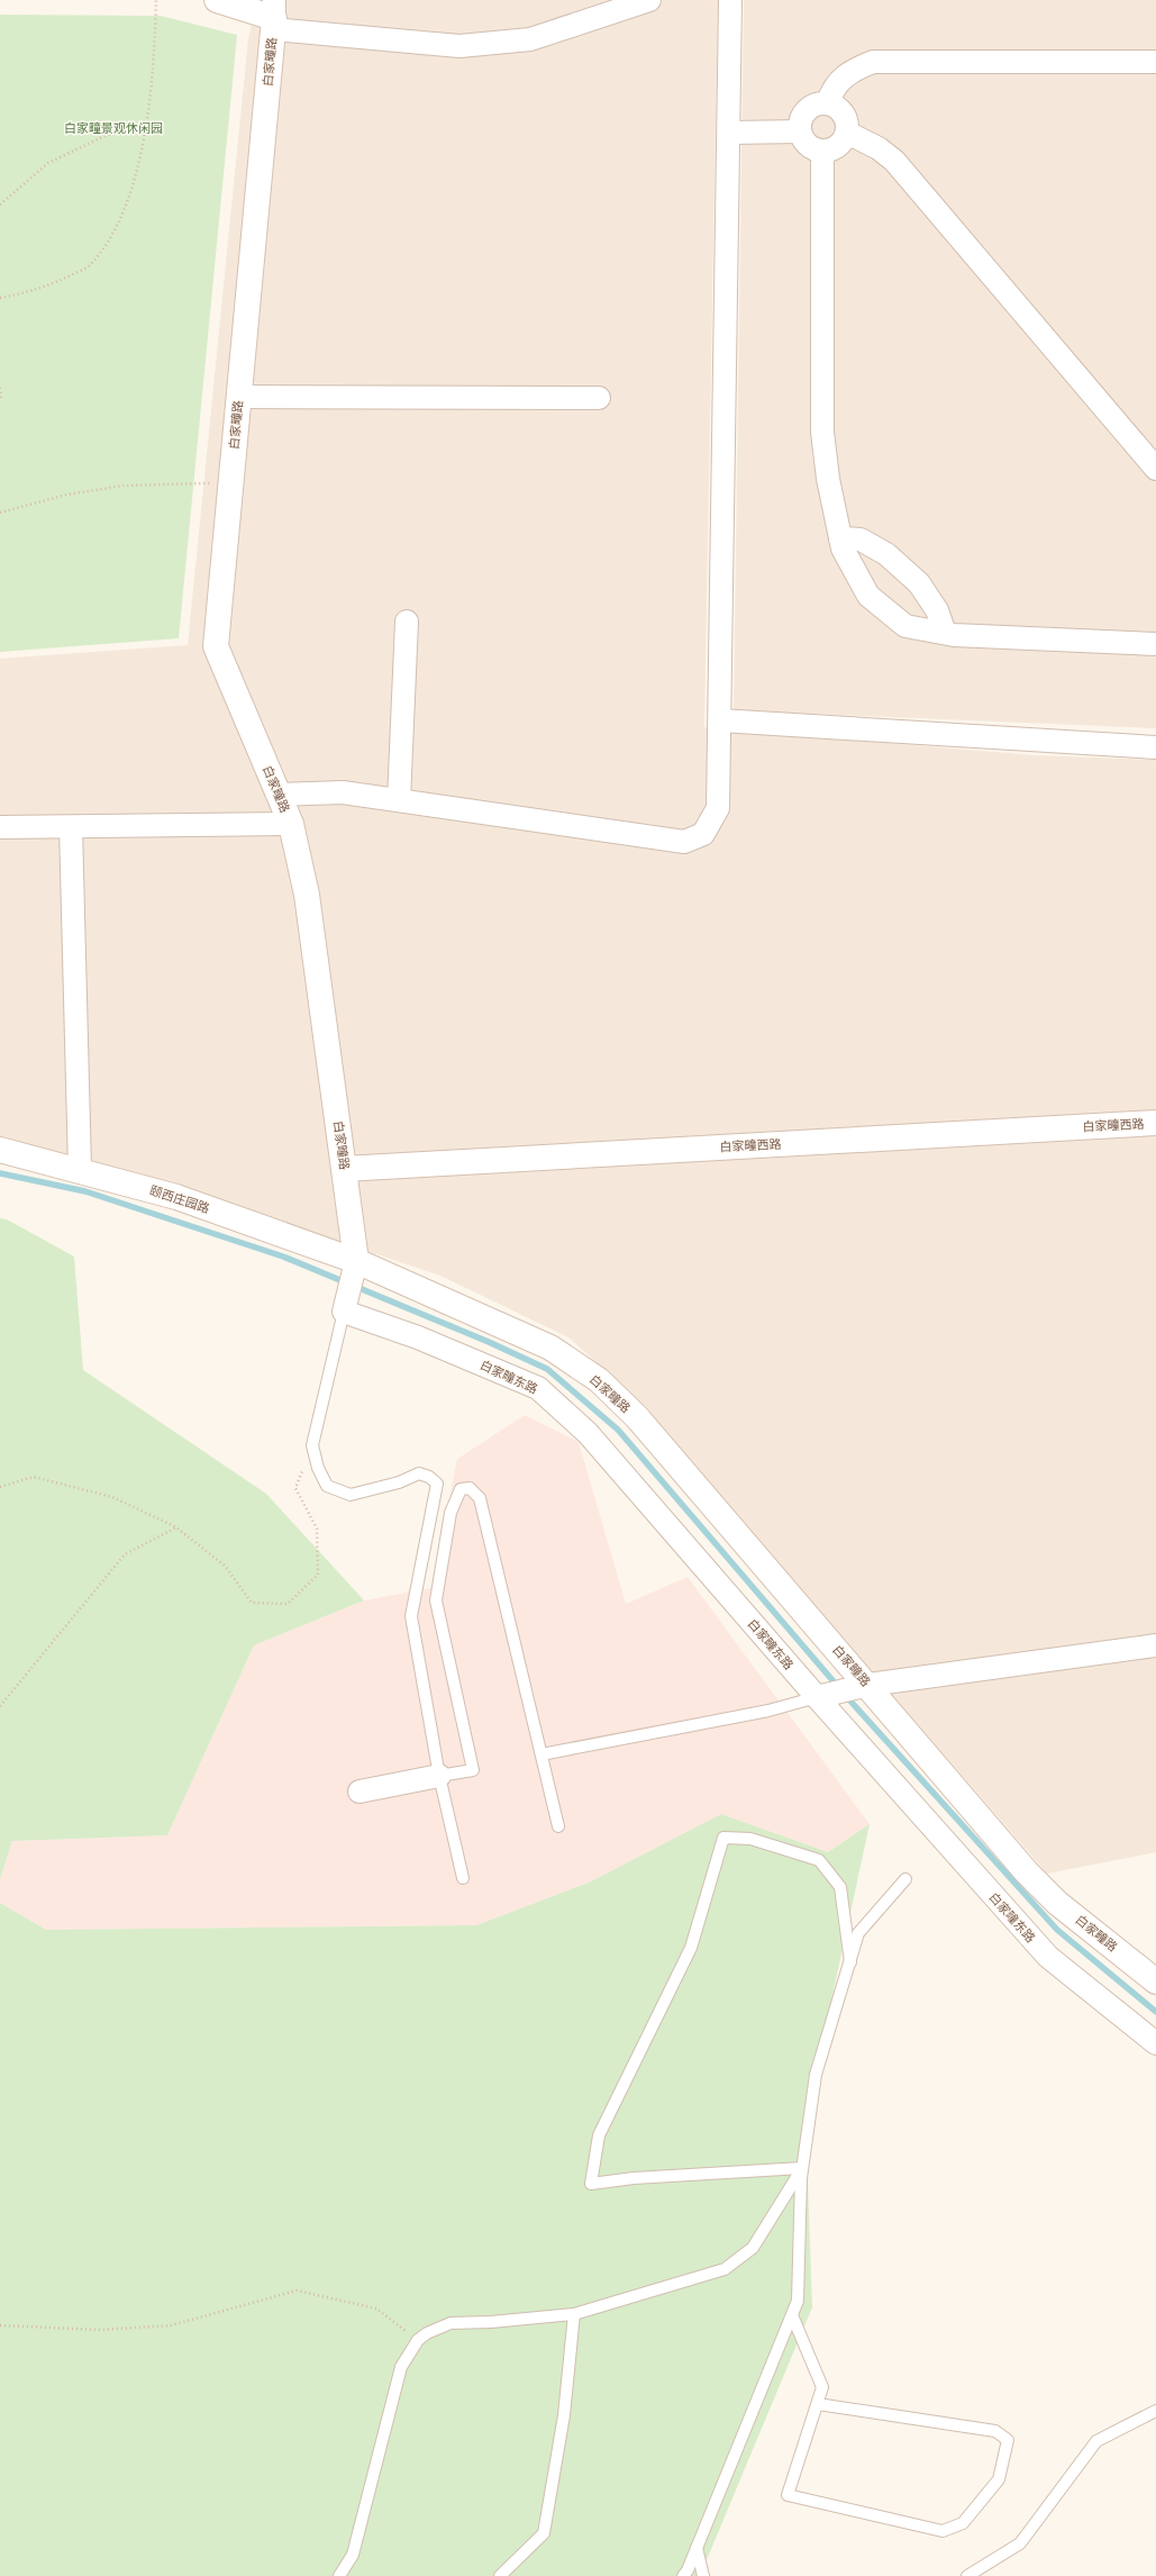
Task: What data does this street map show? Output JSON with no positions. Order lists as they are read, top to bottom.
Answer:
{
  "streets": {
    "street": [
      "白家疃路",
      "白家疃西路",
      "颐西庄园路",
      "白家疃东路"
    ]
  },
  "crossings": [
    ["白家疃路", "白家疃西路"],
    ["白家疃路", "颐西庄园路"],
    ["白家疃路", "白家疃东路"],
    ["颐西庄园路", "白家疃东路"]
  ],
  "parks": ["白家疃景观休闲园"]
}
